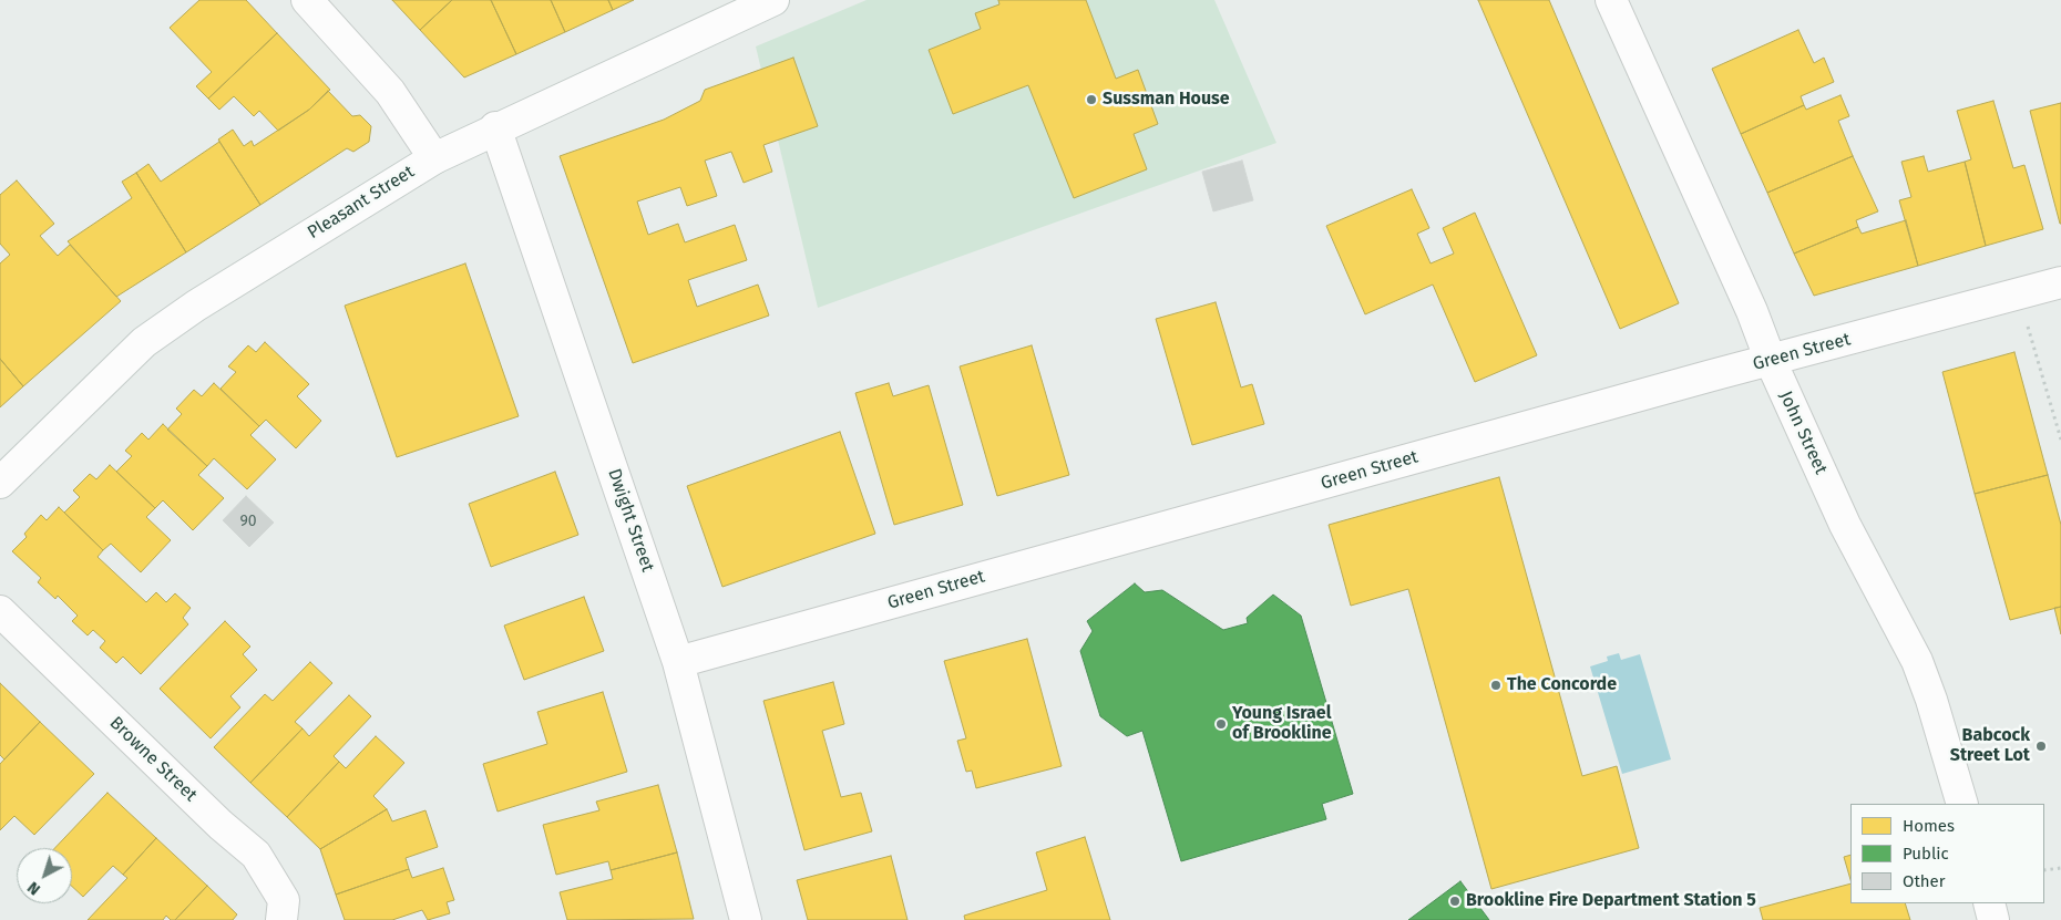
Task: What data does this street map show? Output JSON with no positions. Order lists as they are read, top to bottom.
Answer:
{
  "streets": {
    "street": [
      "Pleasant Street",
      "Green Street",
      "John Street",
      "Dwight Street",
      "Browne Street"
    ]
  },
  "crossings": [
    ["Pleasant Street", "Dwight Street"],
    ["Green Street", "John Street"],
    ["Green Street", "Dwight Street"]
  ],
  "places": [
    "Sussman House",
    "The Concorde",
    "Young Israel of Brookline",
    "Babcock Street Lot",
    "Brookline Fire Department Station 5"
  ],
  "house_numbers": ["90"],
  "legend": ["Homes", "Public", "Other"],
  "north": "bottom left"
}
